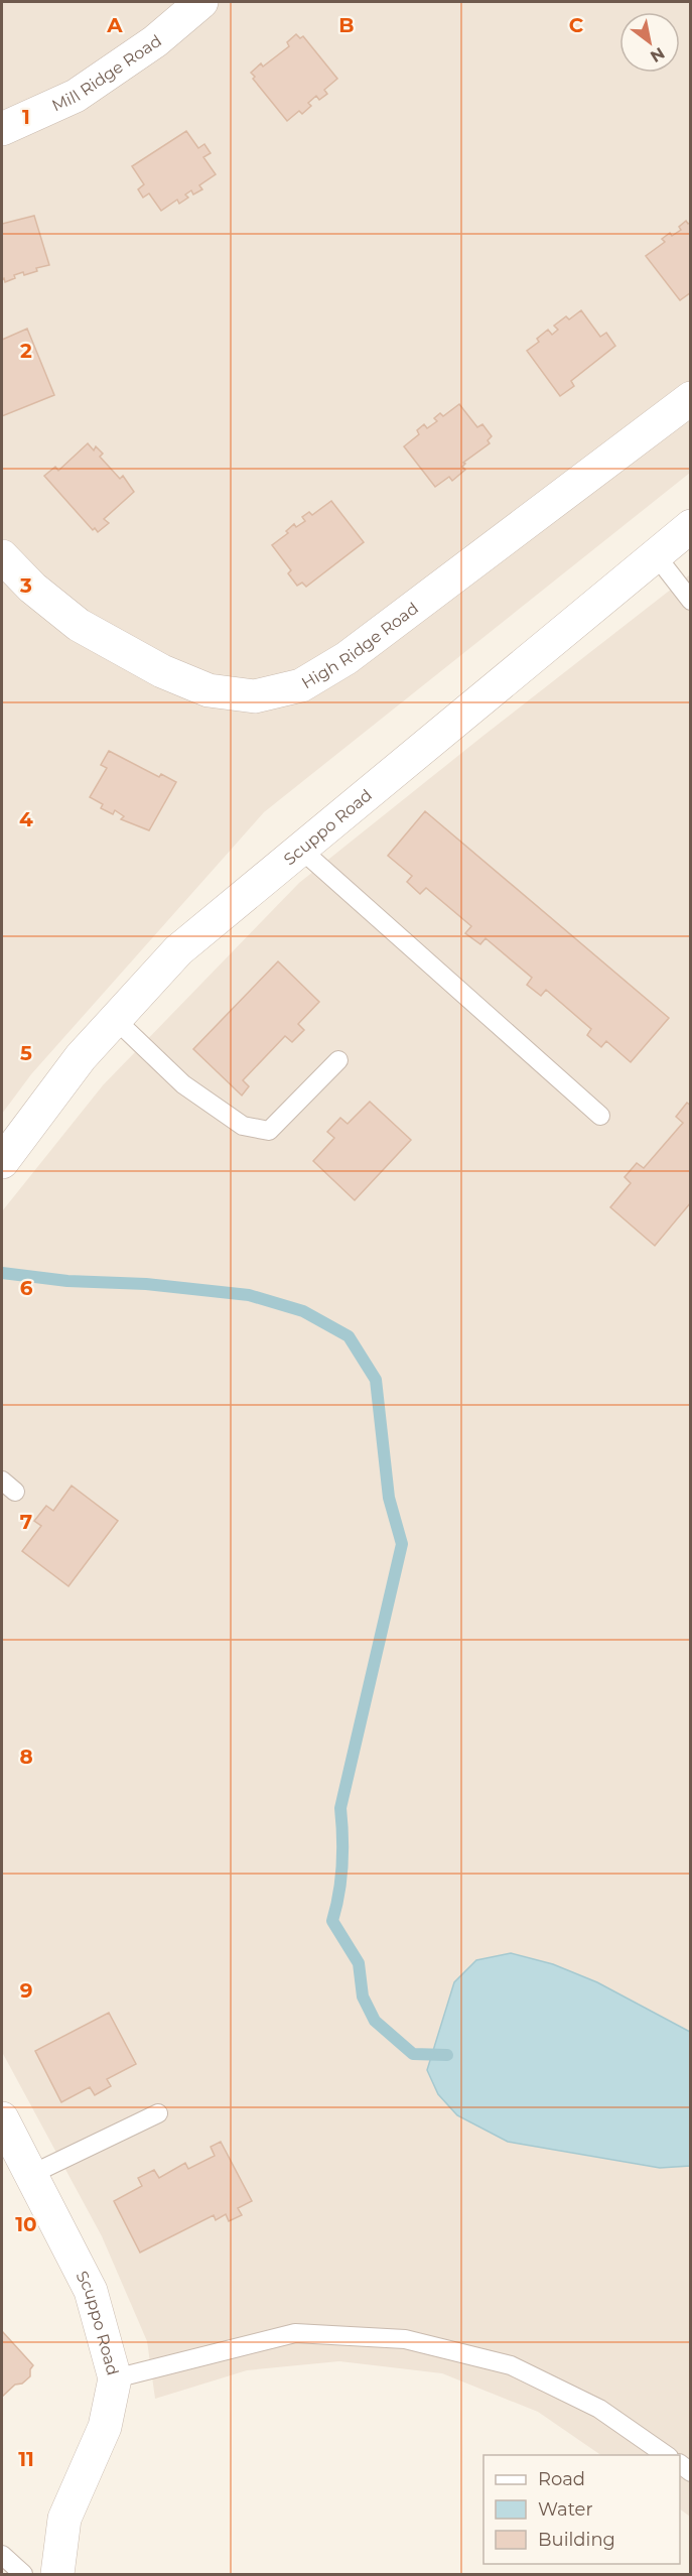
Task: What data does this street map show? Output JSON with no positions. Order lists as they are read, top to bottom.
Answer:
{
  "streets": {
    "street": ["Mill Ridge Road", "High Ridge Road", "Scuppo Road"]
  },
  "legend": ["Road", "Water", "Building"],
  "north": "bottom right",
  "grid": {
    "columns": ["A", "B", "C"],
    "rows": [
      "1",
      "2",
      "3",
      "4",
      "5",
      "6",
      "7",
      "8",
      "9",
      "10",
      "11"
    ]
  }
}
